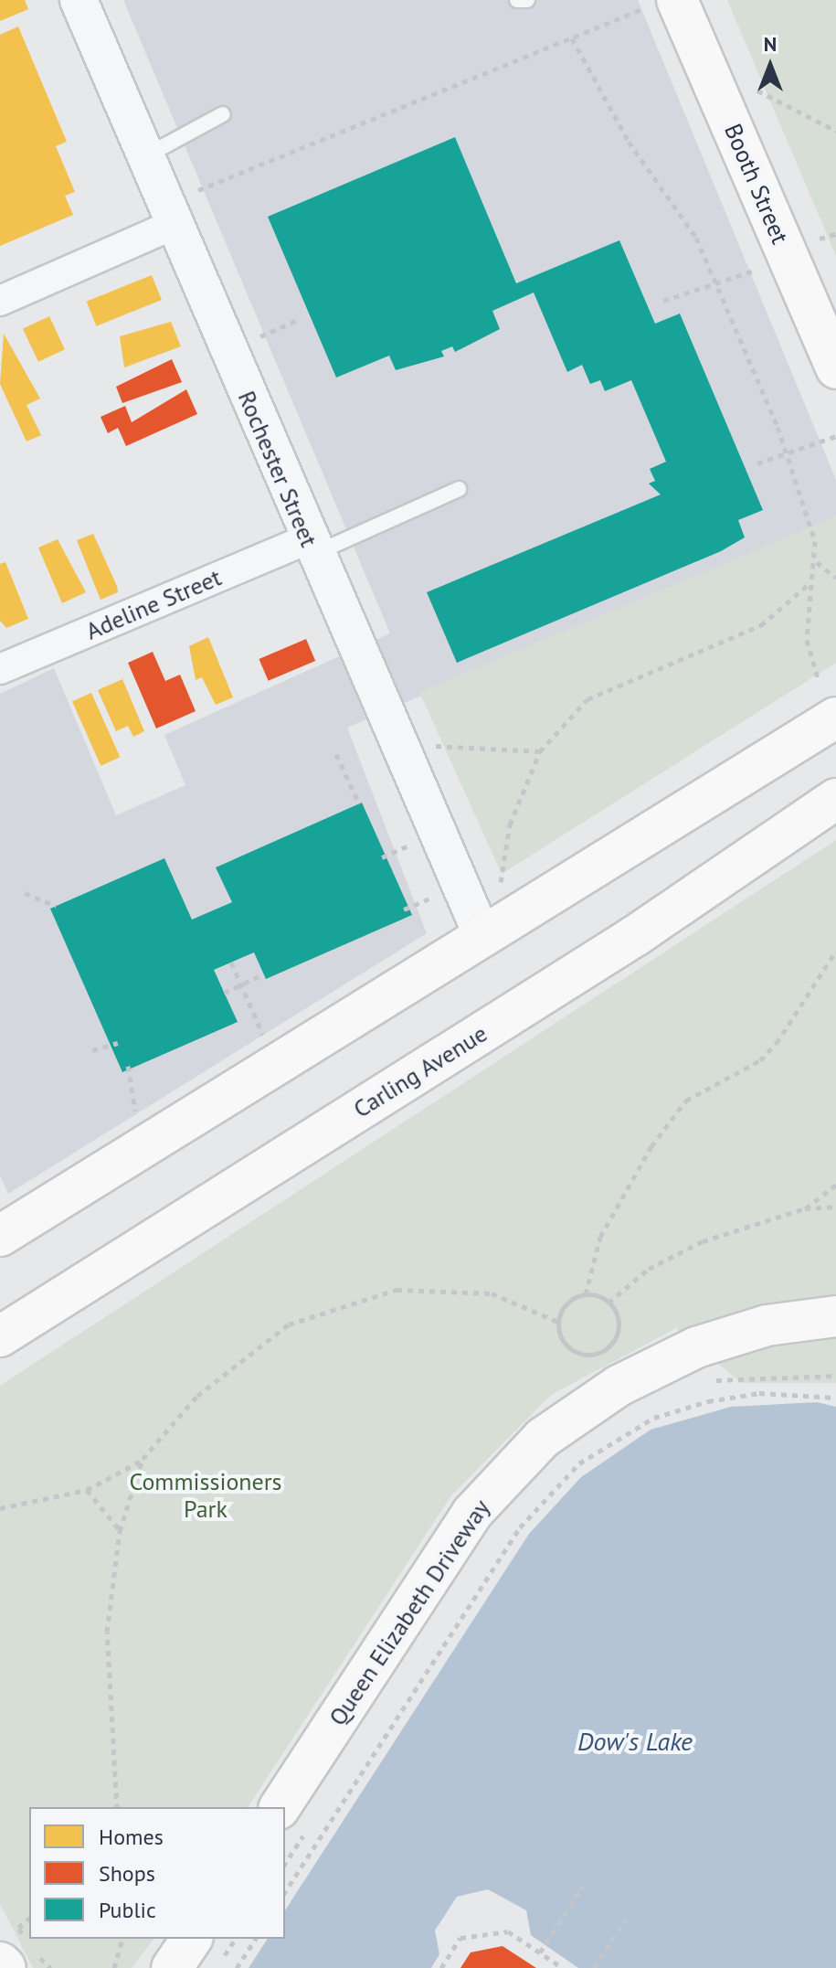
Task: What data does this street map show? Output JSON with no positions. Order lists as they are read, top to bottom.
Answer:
{
  "streets": {
    "main road": ["Booth Street", "Carling Avenue", "Queen Elizabeth Driveway"],
    "street": ["Rochester Street", "Adeline Street"]
  },
  "crossings": [
    ["Rochester Street", "Adeline Street"]
  ],
  "water": ["Dow's Lake"],
  "parks": ["Commissioners Park"],
  "legend": ["Homes", "Shops", "Public"],
  "north": "top"
}
